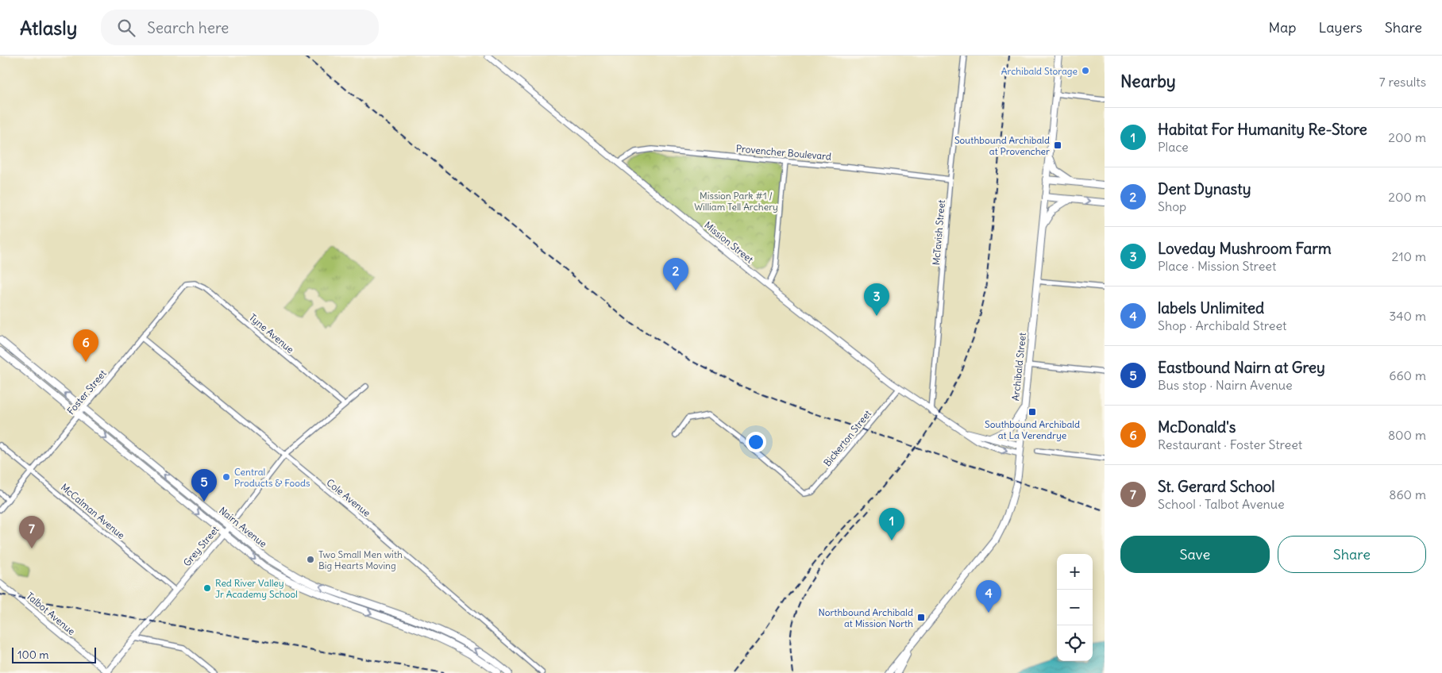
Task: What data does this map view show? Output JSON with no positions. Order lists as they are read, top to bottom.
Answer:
{
  "streets": {
    "main road": ["Archibald Street", "Nairn Avenue"],
    "street": [
      "Provencher Boulevard",
      "McTavish Street",
      "Mission Street",
      "Tyne Avenue",
      "Foster Street",
      "Bickerton Street",
      "Cole Avenue",
      "McCalman Avenue",
      "Grey Street",
      "Talbot Avenue"
    ]
  },
  "crossings": [
    ["Provencher Boulevard", "McTavish Street"],
    ["Provencher Boulevard", "Mission Street"],
    ["McTavish Street", "Mission Street"],
    ["Mission Street", "Archibald Street"],
    ["Mission Street", "Bickerton Street"],
    ["Tyne Avenue", "Foster Street"],
    ["Tyne Avenue", "Grey Street"],
    ["Foster Street", "Cole Avenue"],
    ["Foster Street", "McCalman Avenue"],
    ["Foster Street", "Nairn Avenue"],
    ["Cole Avenue", "Grey Street"],
    ["McCalman Avenue", "Grey Street"],
    ["Nairn Avenue", "Grey Street"],
    ["Grey Street", "Talbot Avenue"]
  ],
  "parks": ["Mission Park #1 / William Tell Archery"],
  "places": {
    "other": [
      "Archibald Storage",
      "Central Products & Foods",
      "Two Small Men with Big Hearts Moving",
      "Red River Valley Jr Academy School"
    ],
    "transit": ["Southbound Archibald at Provencher", "Southbound Archibald at La Verendrye", "Northbound Archibald at Mission North"]
  },
  "scale_bar": "100 m",
  "page": {
    "header": "Atlasly",
    "search": "Search here",
    "nav": ["Map", "Layers", "Share"],
    "heading": ["Nearby", "7 results"],
    "list": [
      {
        "mark": "1",
        "name": "Habitat For Humanity Re-Store",
        "note": "Place",
        "value": "200 m"
      },
      {
        "mark": "2",
        "name": "Dent Dynasty",
        "note": "Shop",
        "value": "200 m"
      },
      {
        "mark": "3",
        "name": "Loveday Mushroom Farm",
        "note": "Place · Mission Street",
        "value": "210 m"
      },
      {
        "mark": "4",
        "name": "labels Unlimited",
        "note": "Shop · Archibald Street",
        "value": "340 m"
      },
      {
        "mark": "5",
        "name": "Eastbound Nairn at Grey",
        "note": "Bus stop · Nairn Avenue",
        "value": "660 m"
      },
      {
        "mark": "6",
        "name": "McDonald's",
        "note": "Restaurant · Foster Street",
        "value": "800 m"
      },
      {
        "mark": "7",
        "name": "St. Gerard School",
        "note": "School · Talbot Avenue",
        "value": "860 m"
      }
    ],
    "pins": [
      "2",
      "3",
      "6",
      "5",
      "1",
      "7",
      "4"
    ],
    "buttons": ["Save", "Share"],
    "map_buttons": ["+", "−"],
    "scale": "100 m"
  }
}
